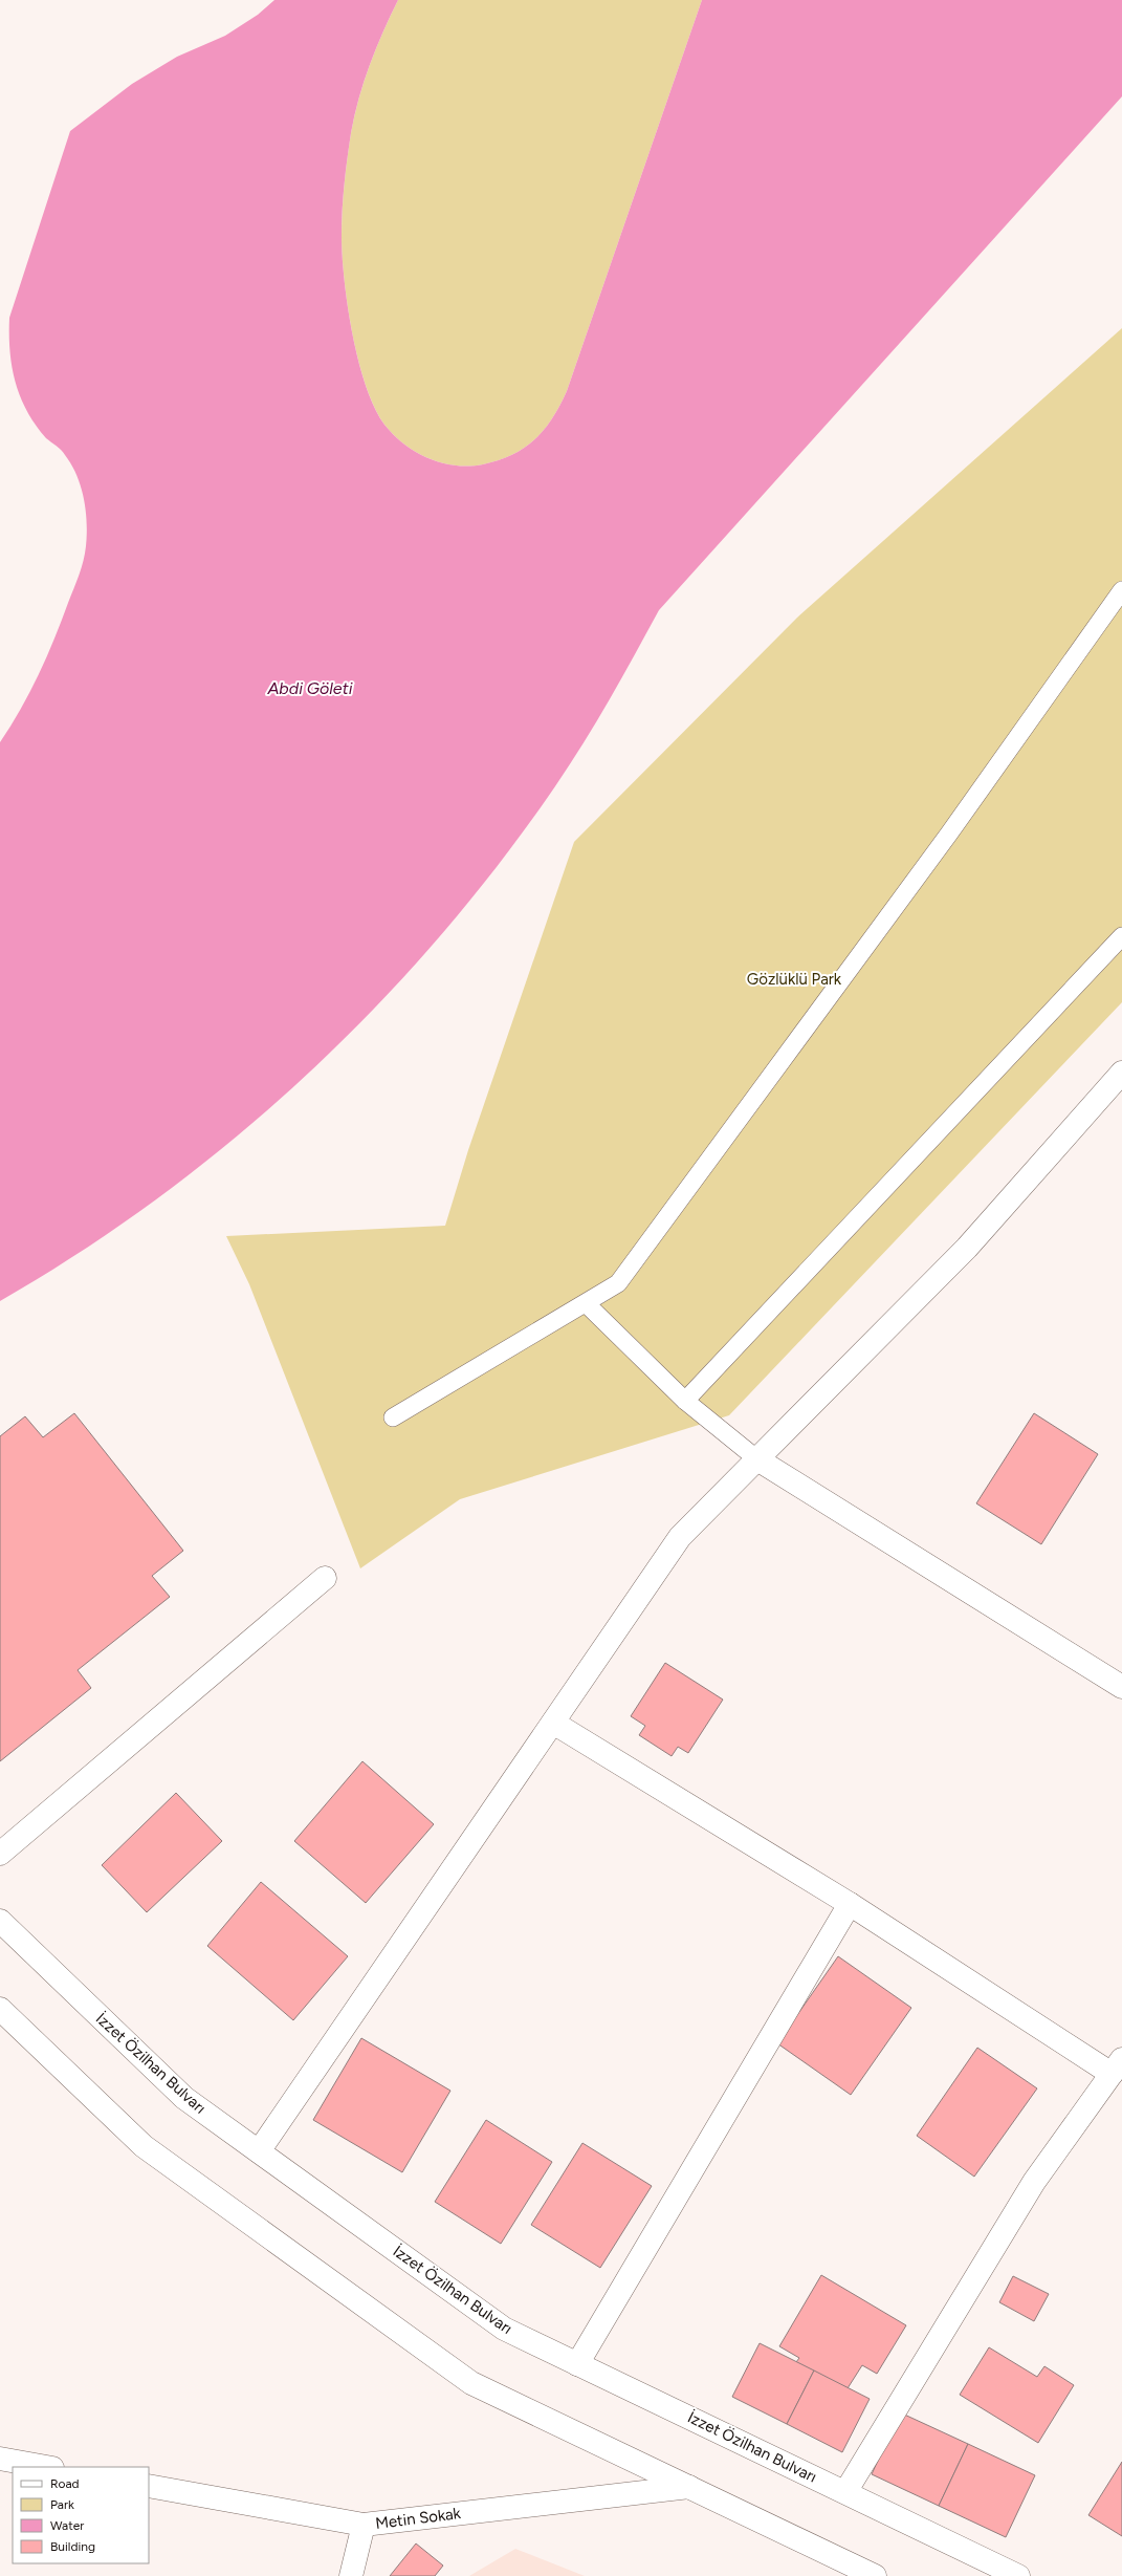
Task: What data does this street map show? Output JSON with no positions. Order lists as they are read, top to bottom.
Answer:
{
  "streets": {
    "street": ["İzzet Özilhan Bulvarı", "Metin Sokak"]
  },
  "water": ["Abdi Göleti"],
  "parks": ["Gözlüklü Park"],
  "legend": [
    "Road",
    "Park",
    "Water",
    "Building"
  ]
}
